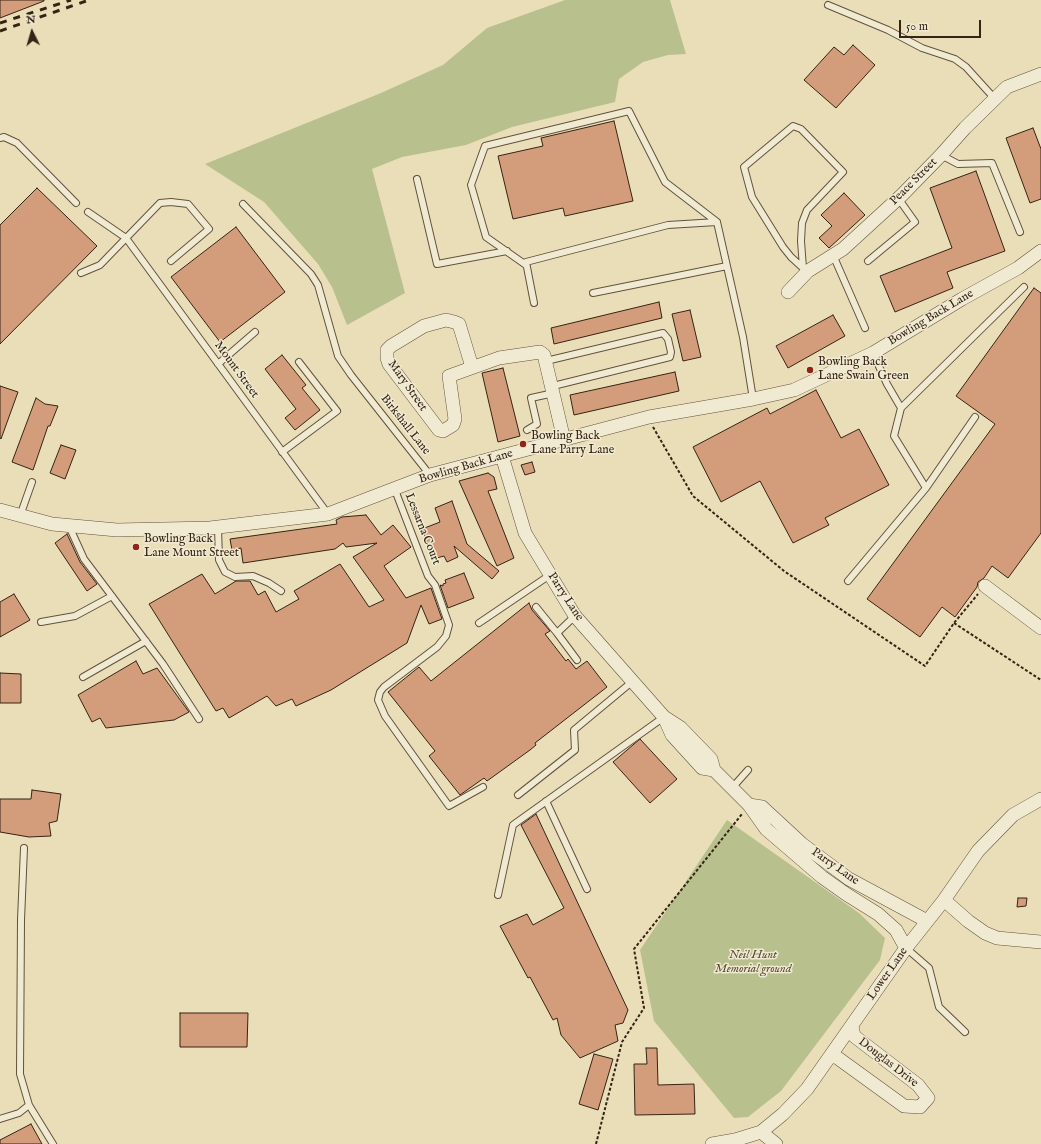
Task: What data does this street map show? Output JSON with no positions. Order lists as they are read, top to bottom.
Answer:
{
  "streets": {
    "street": [
      "Peace Street",
      "Bowling Back Lane",
      "Mary Street",
      "Parry Lane",
      "Lower Lane",
      "Douglas Drive"
    ],
    "lane": ["Mount Street", "Birkshall Lane", "Lessarna Court"]
  },
  "crossings": [
    ["Bowling Back Lane", "Mount Street"],
    ["Bowling Back Lane", "Birkshall Lane"],
    ["Bowling Back Lane", "Lessarna Court"],
    ["Bowling Back Lane", "Parry Lane"],
    ["Parry Lane", "Lower Lane"],
    ["Lower Lane", "Douglas Drive"]
  ],
  "parks": ["Neil Hunt Memorial ground"],
  "places": ["Bowling Back Lane Swain Green", "Bowling Back Lane Parry Lane", "Bowling Back Lane Mount Street"],
  "scale_bar": "50 m",
  "north": "top"
}
